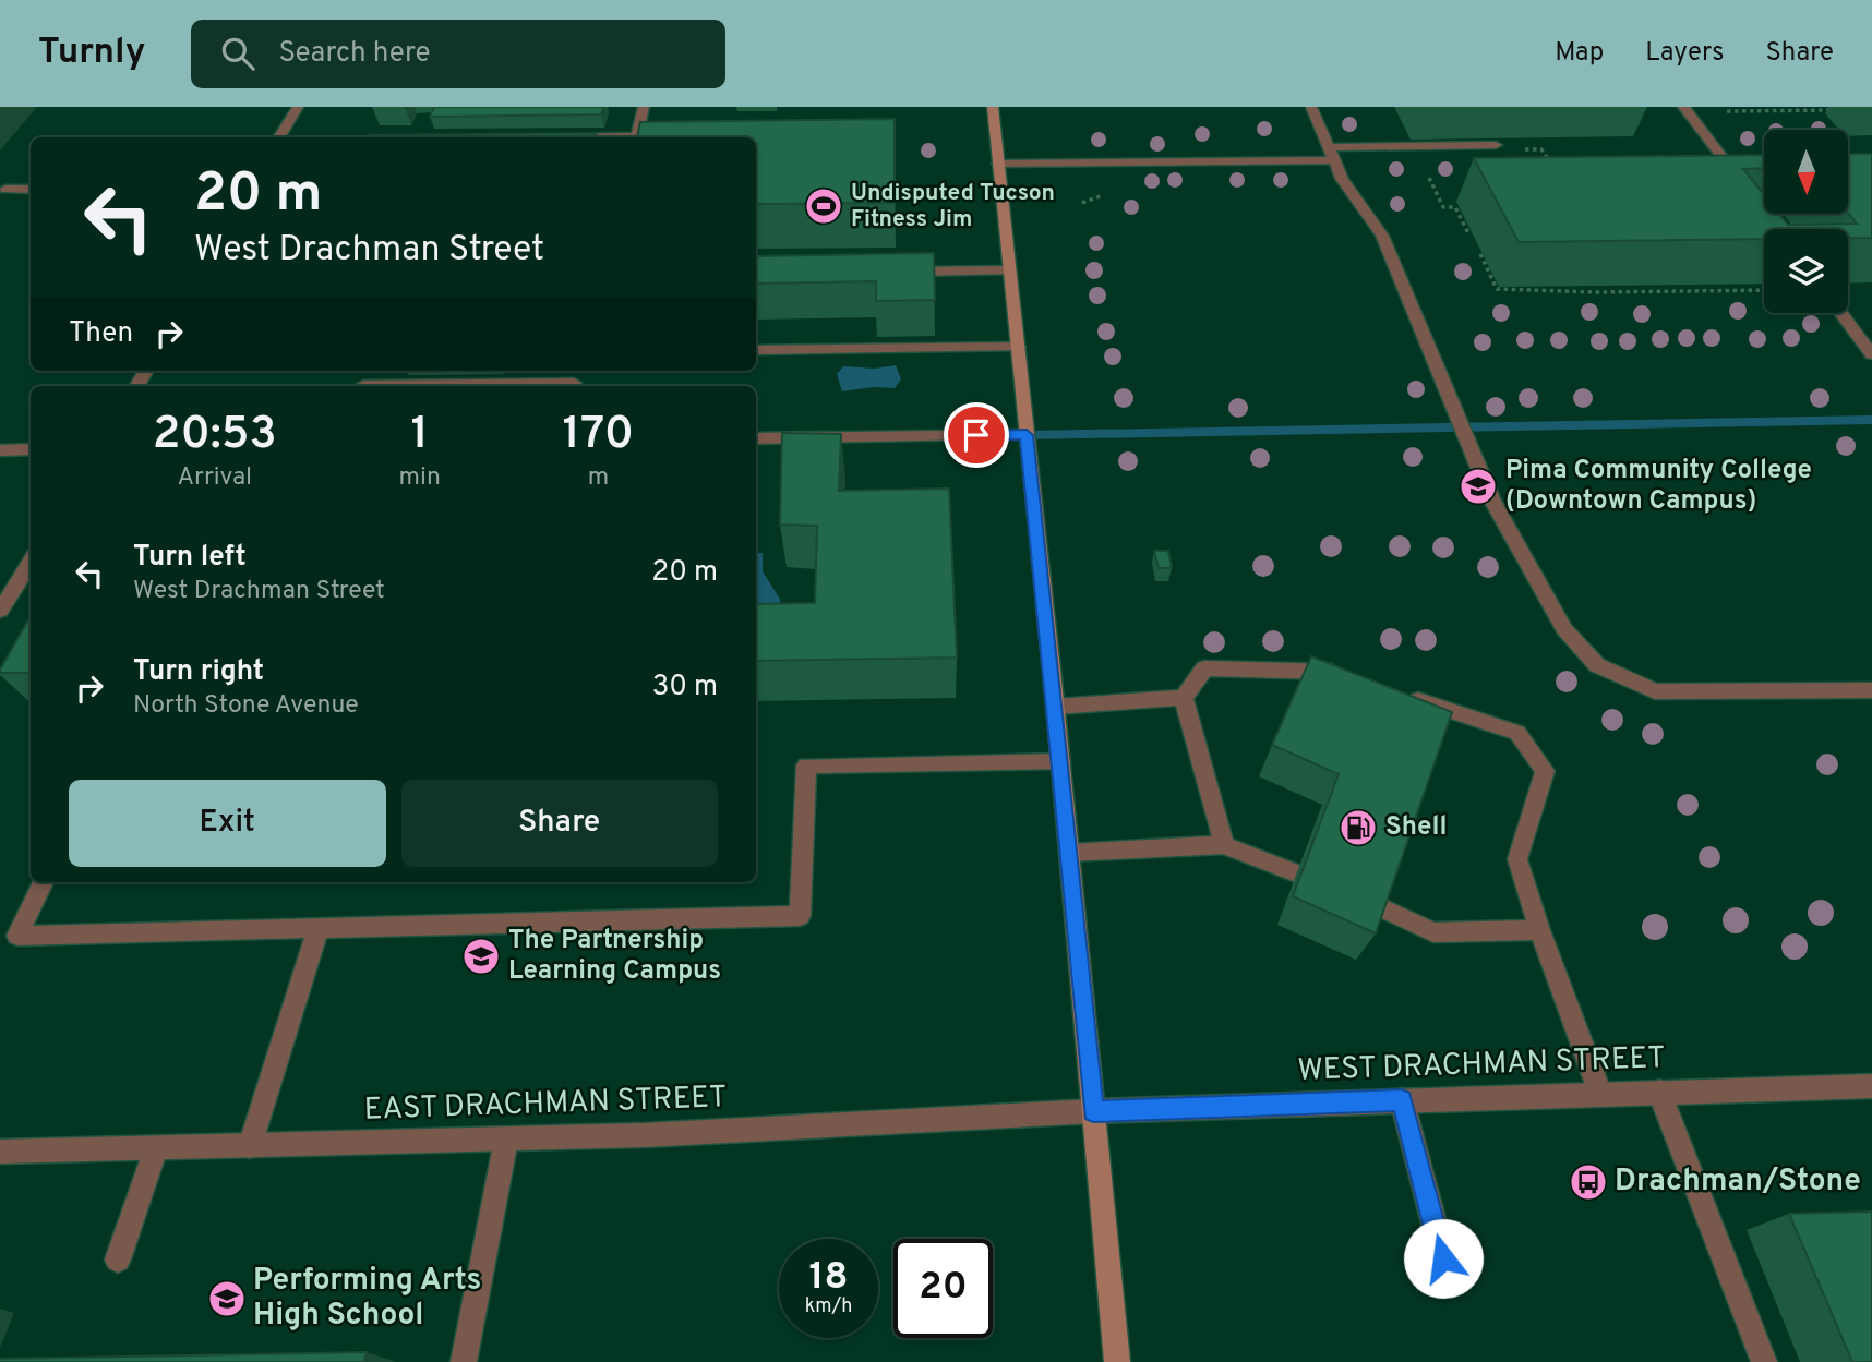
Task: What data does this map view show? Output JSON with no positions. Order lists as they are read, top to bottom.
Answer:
{
  "streets": {
    "street": ["WEST DRACHMAN STREET", "EAST DRACHMAN STREET"]
  },
  "crossings": [
    ["WEST DRACHMAN STREET", "EAST DRACHMAN STREET"]
  ],
  "places": {
    "sports": ["Undisputed Tucson Fitness Jim"],
    "school or university": ["Pima Community College (Downtown Campus)", "The Partnership Learning Campus", "Performing Arts High School"],
    "fuel station": ["Shell"],
    "bus stop": ["Drachman/Stone"]
  },
  "north": "bottom",
  "page": {
    "header": "Turnly",
    "search": "Search here",
    "nav": ["Map", "Layers", "Share"],
    "turn": ["20 m", "West Drachman Street"],
    "then": "Then",
    "eta": [
      "20:53",
      "Arrival",
      "1",
      "min",
      "170",
      "m"
    ],
    "list": [
      {
        "name": "Turn left",
        "note": "West Drachman Street",
        "value": "20 m"
      },
      {
        "name": "Turn right",
        "note": "North Stone Avenue",
        "value": "30 m"
      }
    ],
    "buttons": ["Exit", "Share"],
    "speed": "18 km/h",
    "limit": "20"
  }
}
